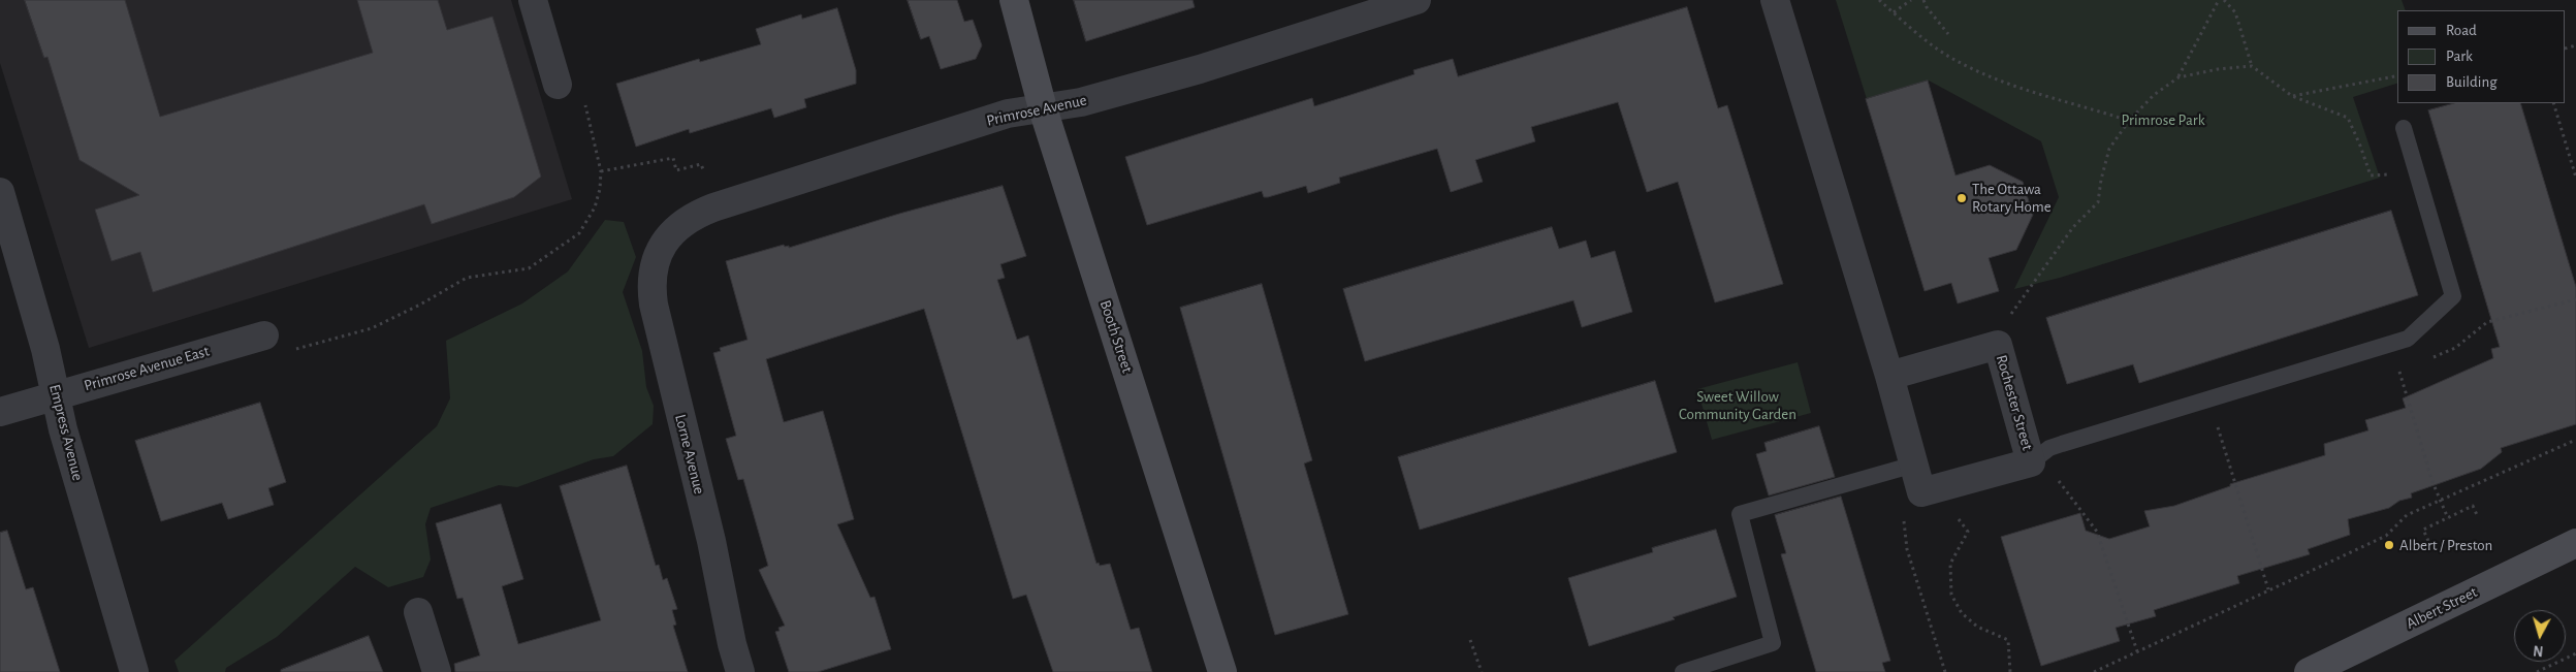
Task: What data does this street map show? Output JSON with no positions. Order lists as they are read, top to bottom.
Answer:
{
  "streets": {
    "main road": ["Booth Street", "Albert Street"],
    "street": [
      "Primrose Avenue",
      "Primrose Avenue East",
      "Rochester Street",
      "Empress Avenue",
      "Lorne Avenue"
    ]
  },
  "crossings": [
    ["Primrose Avenue", "Booth Street"],
    ["Primrose Avenue", "Lorne Avenue"],
    ["Primrose Avenue East", "Empress Avenue"]
  ],
  "parks": ["Primrose Park", "Sweet Willow Community Garden"],
  "places": ["The Ottawa Rotary Home", "Albert / Preston"],
  "legend": ["Road", "Park", "Building"],
  "north": "bottom"
}
